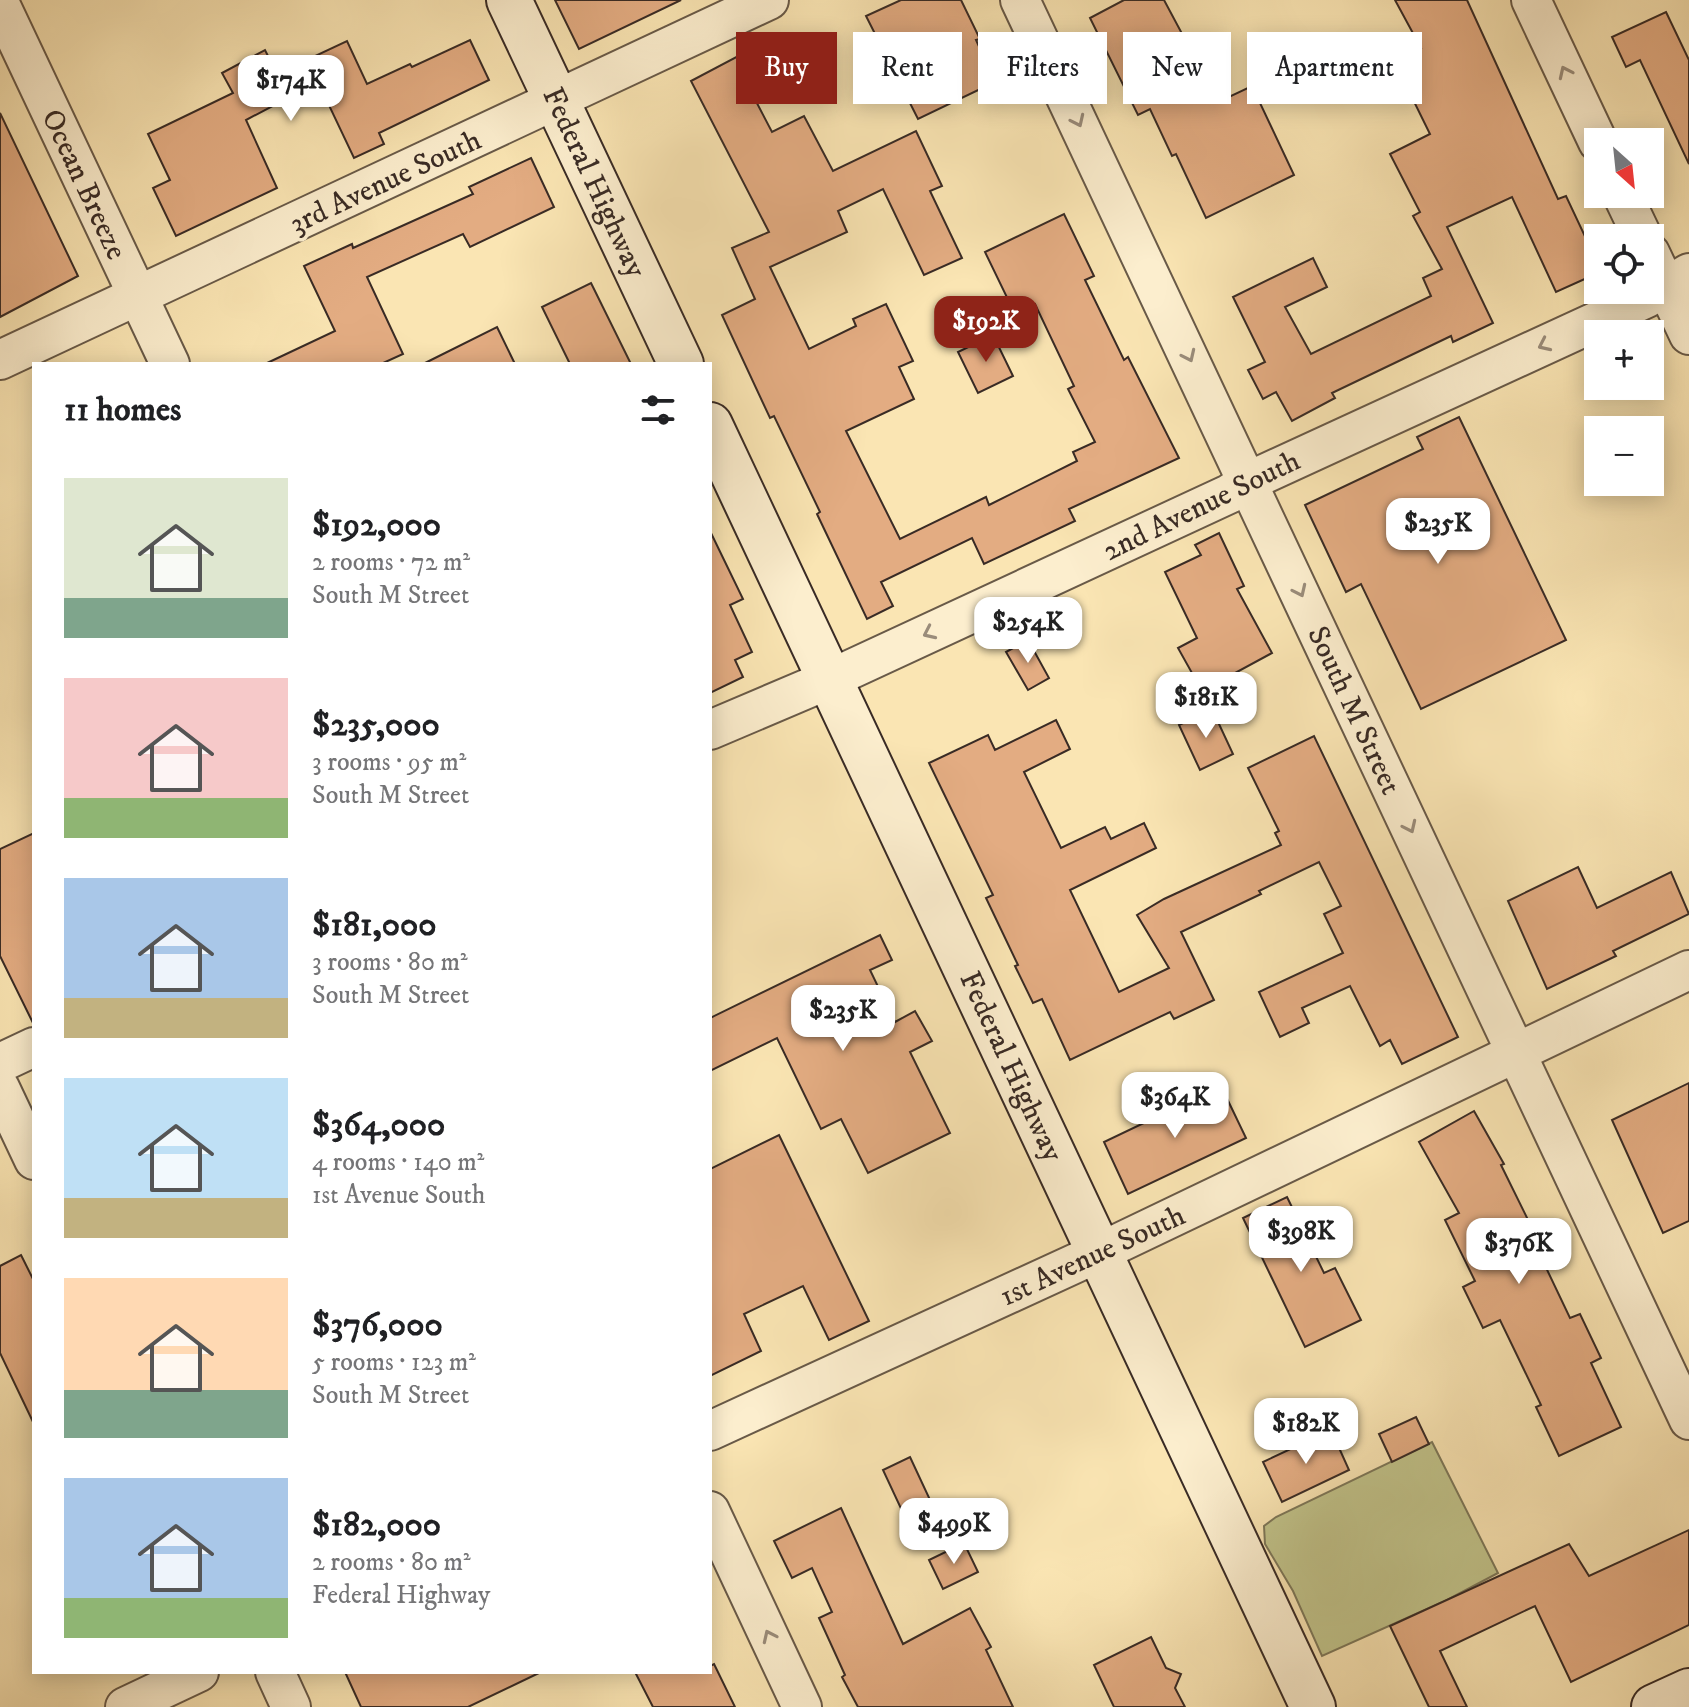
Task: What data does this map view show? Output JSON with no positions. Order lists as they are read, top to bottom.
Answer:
{
  "streets": {
    "main road": ["Federal Highway"],
    "street": [
      "3rd Avenue South",
      "Ocean Breeze",
      "2nd Avenue South",
      "South M Street",
      "1st Avenue South"
    ]
  },
  "crossings": [
    ["3rd Avenue South", "Federal Highway"],
    ["3rd Avenue South", "Ocean Breeze"],
    ["Federal Highway", "2nd Avenue South"],
    ["Federal Highway", "1st Avenue South"],
    ["2nd Avenue South", "South M Street"],
    ["South M Street", "1st Avenue South"]
  ],
  "one_way": ["2nd Avenue South", "South M Street"],
  "north": "bottom right",
  "page": {
    "chip": [
      "Buy",
      "Rent",
      "Filters",
      "New",
      "Apartment"
    ],
    "price": [
      "$174K",
      "$192K",
      "$235K",
      "$254K",
      "$181K",
      "$235K",
      "$364K",
      "$398K",
      "$376K",
      "$182K",
      "$499K"
    ],
    "map_buttons": ["+", "−"],
    "heading": "11 homes",
    "list": [
      {
        "name": "$192,000",
        "note": "2 rooms · 72 m² · South M Street"
      },
      {
        "name": "$235,000",
        "note": "3 rooms · 95 m² · South M Street"
      },
      {
        "name": "$181,000",
        "note": "3 rooms · 80 m² · South M Street"
      },
      {
        "name": "$364,000",
        "note": "4 rooms · 140 m² · 1st Avenue South"
      },
      {
        "name": "$376,000",
        "note": "5 rooms · 123 m² · South M Street"
      },
      {
        "name": "$182,000",
        "note": "2 rooms · 80 m² · Federal Highway"
      }
    ]
  }
}
